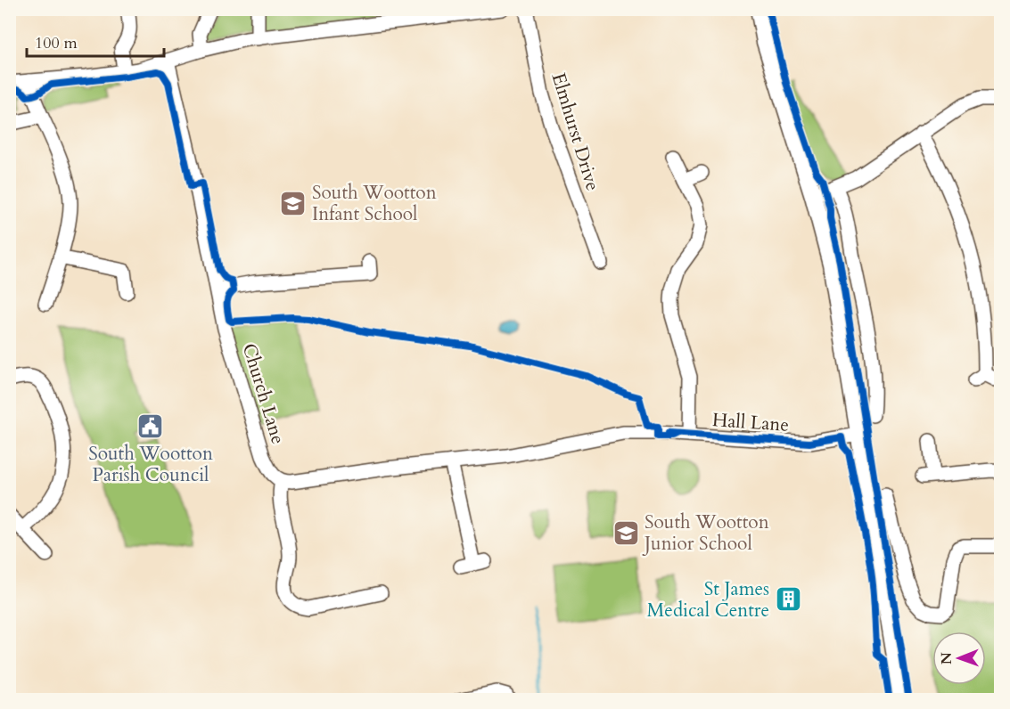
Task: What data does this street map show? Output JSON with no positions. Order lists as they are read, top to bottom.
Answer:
{
  "streets": {
    "street": ["Elmhurst Drive", "Church Lane", "Hall Lane"]
  },
  "crossings": [
    ["Church Lane", "Hall Lane"]
  ],
  "places": {
    "school or university": ["South Wootton Infant School", "South Wootton Junior School"],
    "public building": ["South Wootton Parish Council"],
    "building": ["St James Medical Centre"]
  },
  "scale_bar": "100 m",
  "north": "left"
}
